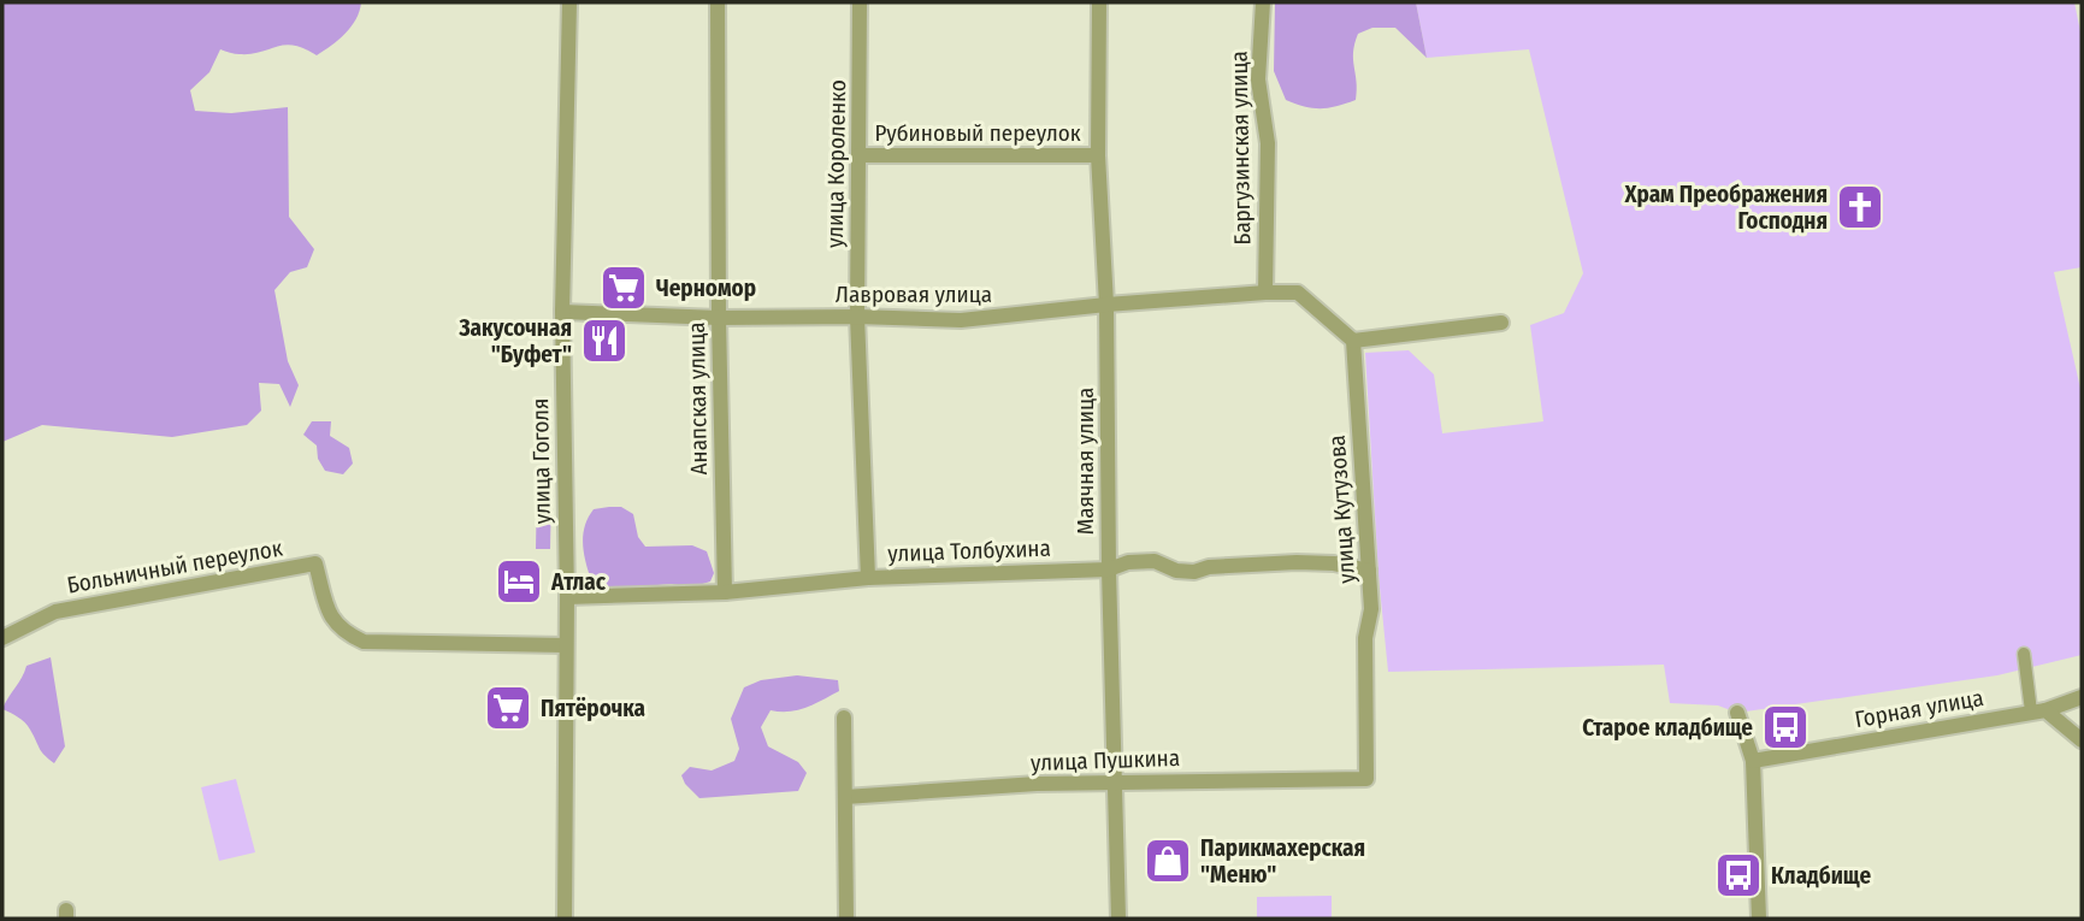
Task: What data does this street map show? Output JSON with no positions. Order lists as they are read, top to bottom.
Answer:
{
  "streets": {
    "street": [
      "Рубиновый переулок",
      "Баргузинская улица",
      "улица Короленко",
      "Лавровая улица",
      "Анапская улица",
      "улица Гоголя",
      "Маячная улица",
      "улица Кутузова",
      "улица Толбухина",
      "Больничный переулок",
      "Горная улица",
      "улица Пушкина"
    ]
  },
  "crossings": [
    ["Рубиновый переулок", "улица Короленко"],
    ["Рубиновый переулок", "Маячная улица"],
    ["Баргузинская улица", "Лавровая улица"],
    ["улица Короленко", "Лавровая улица"],
    ["улица Короленко", "улица Толбухина"],
    ["Лавровая улица", "Анапская улица"],
    ["Лавровая улица", "улица Гоголя"],
    ["Лавровая улица", "Маячная улица"],
    ["Анапская улица", "улица Толбухина"],
    ["улица Гоголя", "улица Толбухина"],
    ["улица Гоголя", "Больничный переулок"],
    ["Маячная улица", "улица Толбухина"],
    ["Маячная улица", "улица Пушкина"],
    ["улица Кутузова", "улица Толбухина"],
    ["улица Кутузова", "улица Пушкина"]
  ],
  "places": {
    "church": ["Храм Преображения Господня"],
    "supermarket": ["Черномор", "Пятёрочка"],
    "restaurant": ["Закусочная \"Буфет\""],
    "hotel": ["Атлас"],
    "bus stop": ["Старое кладбище", "Кладбище"],
    "shop": ["Парикмахерская \"Меню\""]
  }
}
